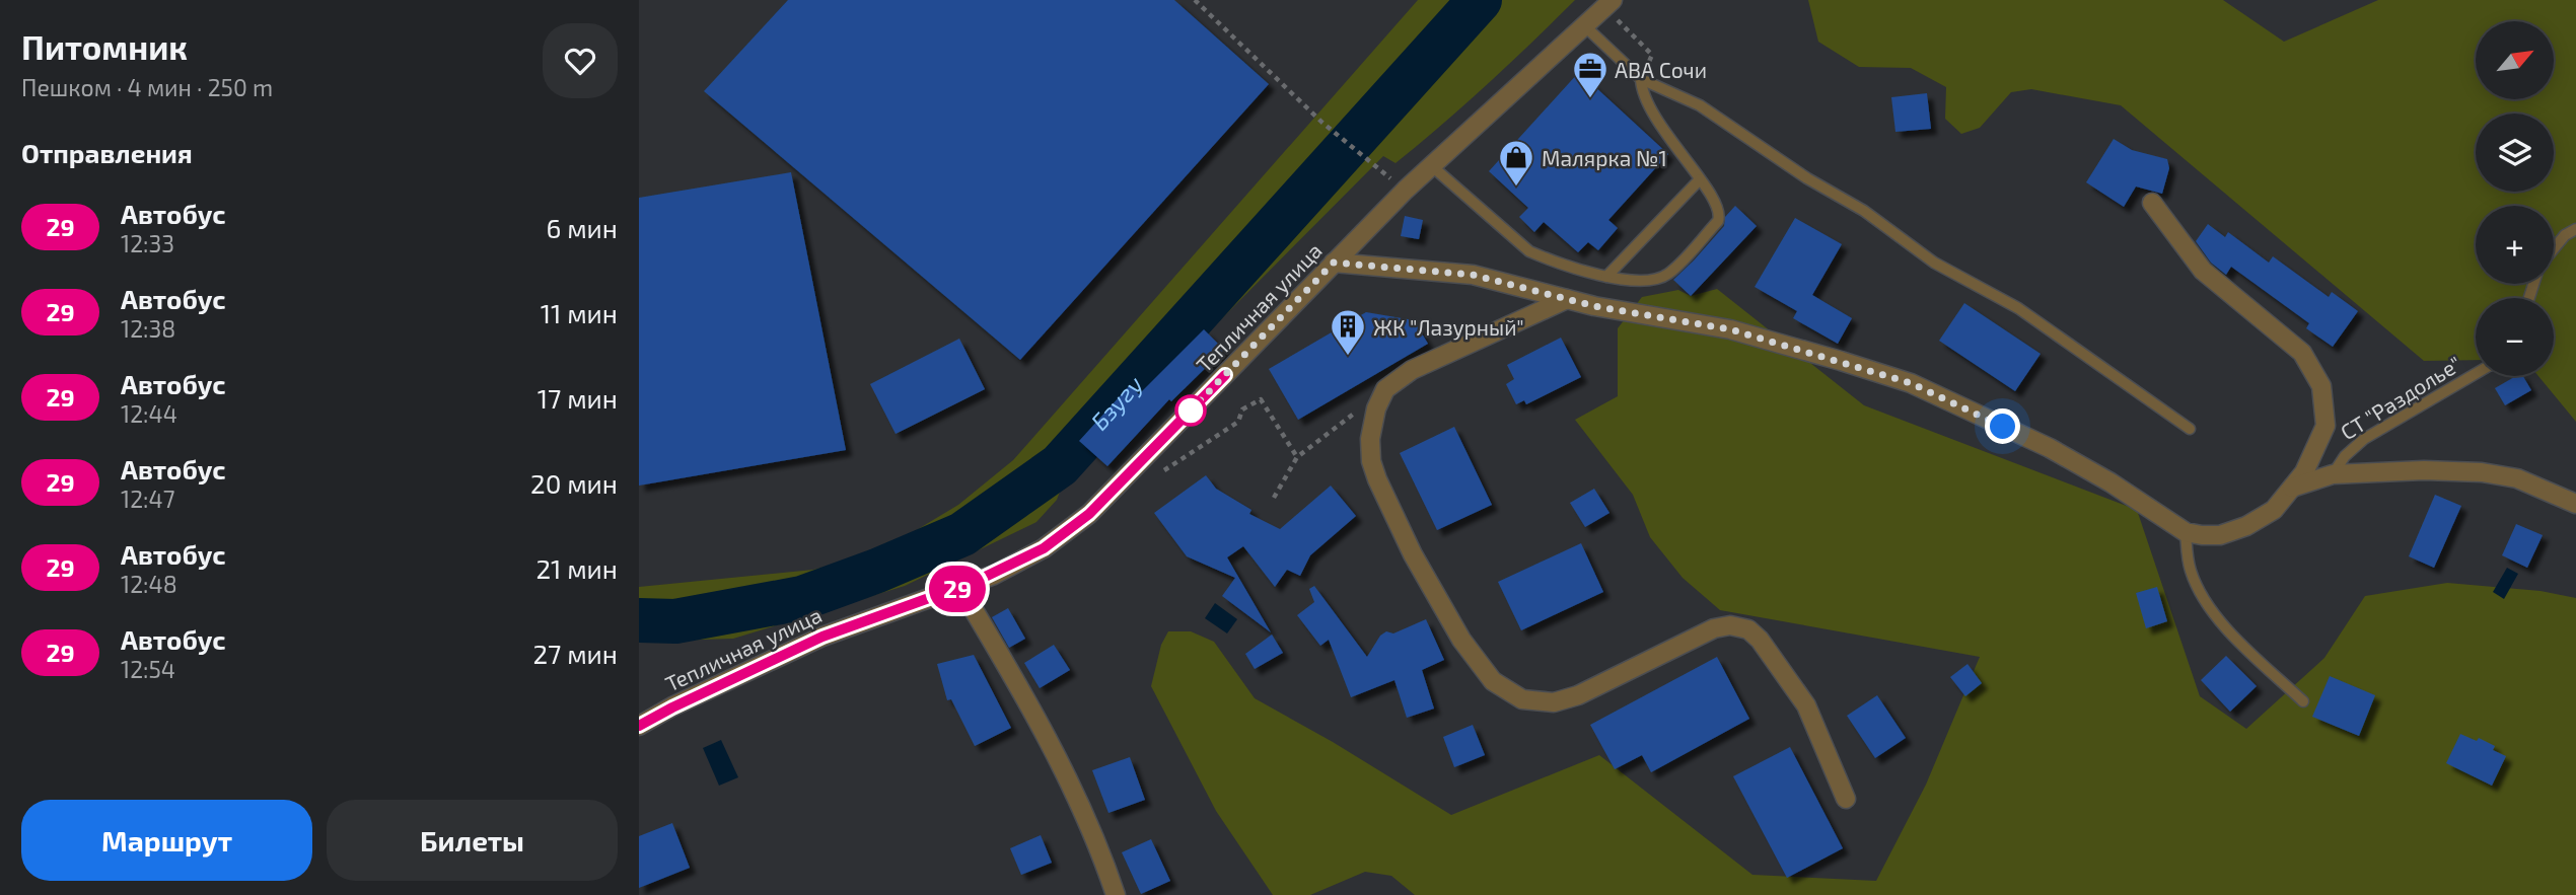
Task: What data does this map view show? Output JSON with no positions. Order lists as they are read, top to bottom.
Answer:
{
  "streets": {
    "street": ["Тепличная улица"],
    "lane": ["СТ \"Раздолье\""]
  },
  "water": ["Бзугу"],
  "places": {
    "office": ["АВА Сочи"],
    "shop": ["Малярка №1"],
    "building": ["ЖК \"Лазурный\""]
  },
  "lines": ["bus line 29"],
  "north": "top right",
  "page": {
    "heading": [
      ["Питомник", "Пешком · 4 мин · 250 m"],
      "Отправления"
    ],
    "on_map": "29",
    "map_buttons": ["+", "−"],
    "list": [
      {
        "mark": "29",
        "name": "Автобус",
        "note": "12:33",
        "value": "6 мин"
      },
      {
        "mark": "29",
        "name": "Автобус",
        "note": "12:38",
        "value": "11 мин"
      },
      {
        "mark": "29",
        "name": "Автобус",
        "note": "12:44",
        "value": "17 мин"
      },
      {
        "mark": "29",
        "name": "Автобус",
        "note": "12:47",
        "value": "20 мин"
      },
      {
        "mark": "29",
        "name": "Автобус",
        "note": "12:48",
        "value": "21 мин"
      },
      {
        "mark": "29",
        "name": "Автобус",
        "note": "12:54",
        "value": "27 мин"
      }
    ],
    "buttons": ["Маршрут", "Билеты"]
  }
}
